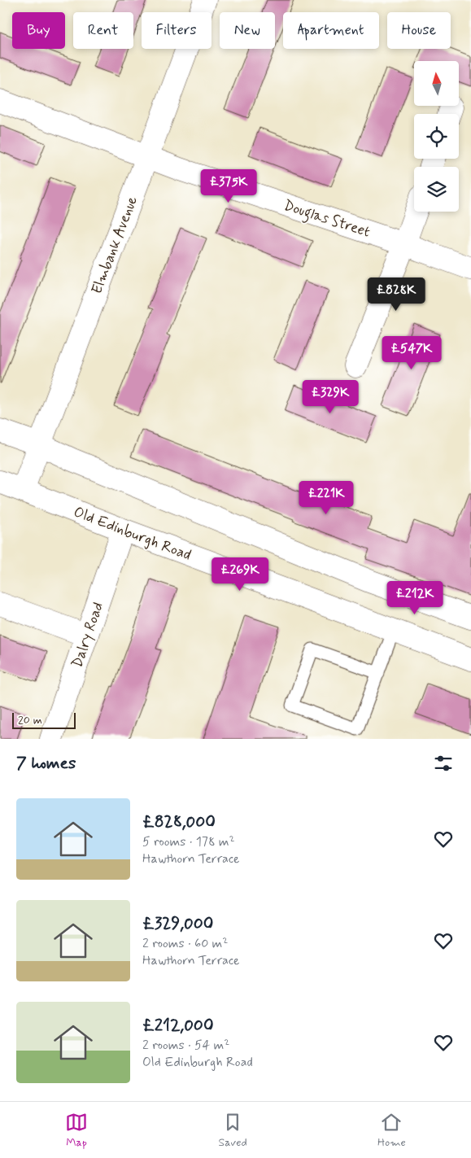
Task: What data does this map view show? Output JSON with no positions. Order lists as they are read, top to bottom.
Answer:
{
  "streets": {
    "street": [
      "Douglas Street",
      "Elmbank Avenue",
      "Old Edinburgh Road",
      "Dalry Road"
    ]
  },
  "crossings": [
    ["Douglas Street", "Elmbank Avenue"],
    ["Elmbank Avenue", "Old Edinburgh Road"],
    ["Old Edinburgh Road", "Dalry Road"]
  ],
  "scale_bar": "20 m",
  "north": "top",
  "page": {
    "chip": [
      "Buy",
      "Rent",
      "Filters",
      "New",
      "Apartment",
      "House"
    ],
    "price": [
      "£375K",
      "£828K",
      "£547K",
      "£329K",
      "£221K",
      "£269K",
      "£212K"
    ],
    "scale": "20 m",
    "heading": "7 homes",
    "list": [
      {
        "name": "£828,000",
        "note": "5 rooms · 178 m² · Hawthorn Terrace"
      },
      {
        "name": "£329,000",
        "note": "2 rooms · 60 m² · Hawthorn Terrace"
      },
      {
        "name": "£212,000",
        "note": "2 rooms · 54 m² · Old Edinburgh Road"
      }
    ],
    "tabs": ["Map", "Saved", "Home"]
  }
}
